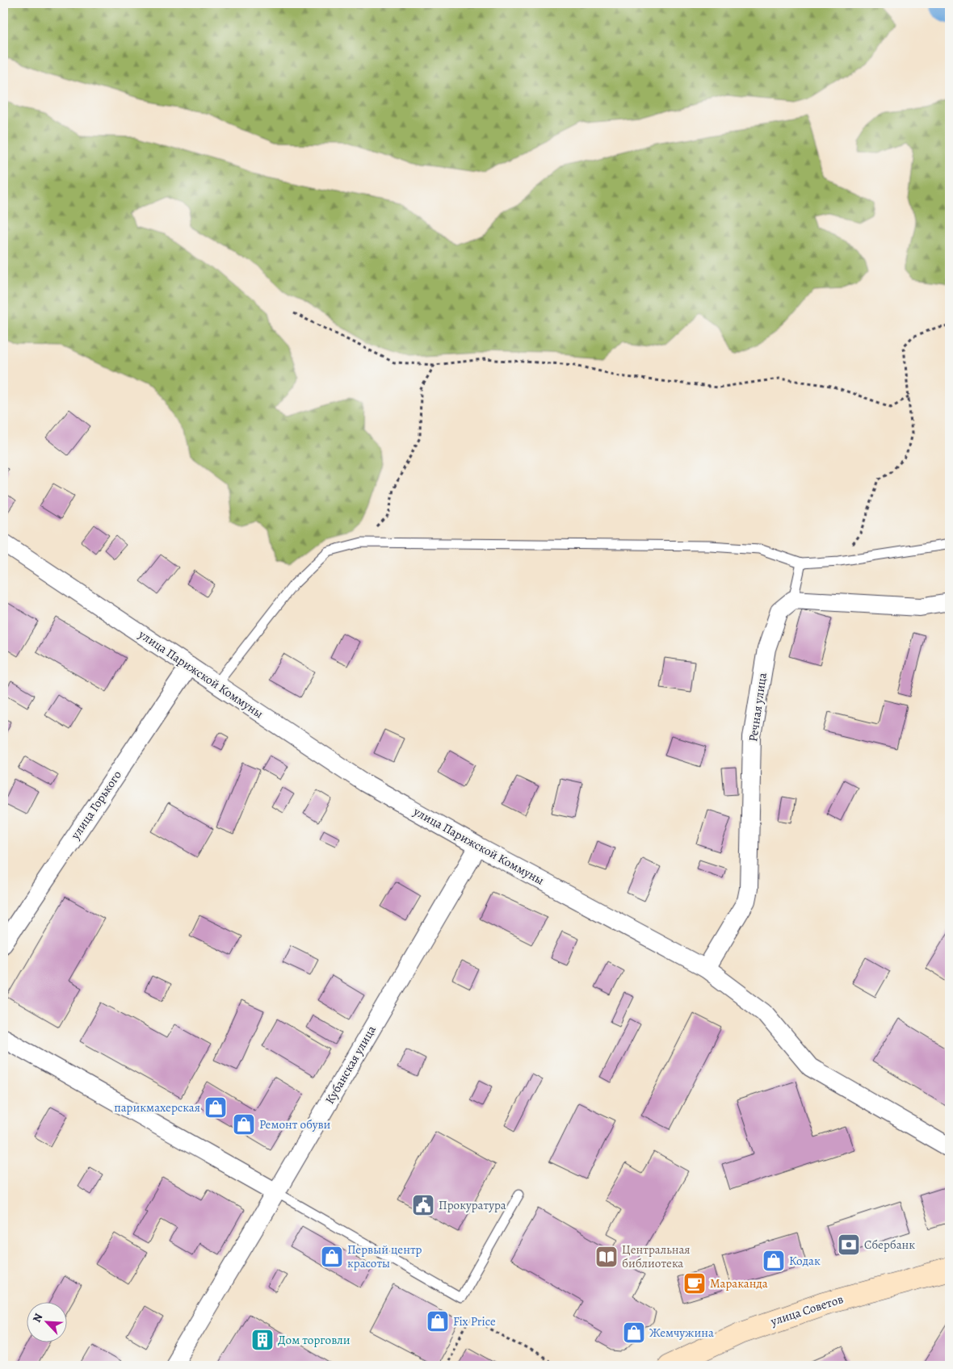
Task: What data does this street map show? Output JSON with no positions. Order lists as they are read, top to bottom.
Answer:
{
  "streets": {
    "main road": ["улица Советов"],
    "street": [
      "улица Парижской Коммуны",
      "Речная улица",
      "улица Горького",
      "Кубанская улица"
    ]
  },
  "crossings": [
    ["улица Парижской Коммуны", "Речная улица"],
    ["улица Парижской Коммуны", "улица Горького"],
    ["улица Парижской Коммуны", "Кубанская улица"]
  ],
  "places": {
    "shop": [
      "парикмахерская",
      "Ремонт обуви",
      "Первый центр красоты",
      "Кодак",
      "Fix Price",
      "Жемчужина"
    ],
    "public building": ["Прокуратура"],
    "bank": ["Сбербанк"],
    "library": ["Центральная библиотека"],
    "cafe": ["Мараканда"],
    "building": ["Дом торговли"]
  },
  "north": "top left"
}
